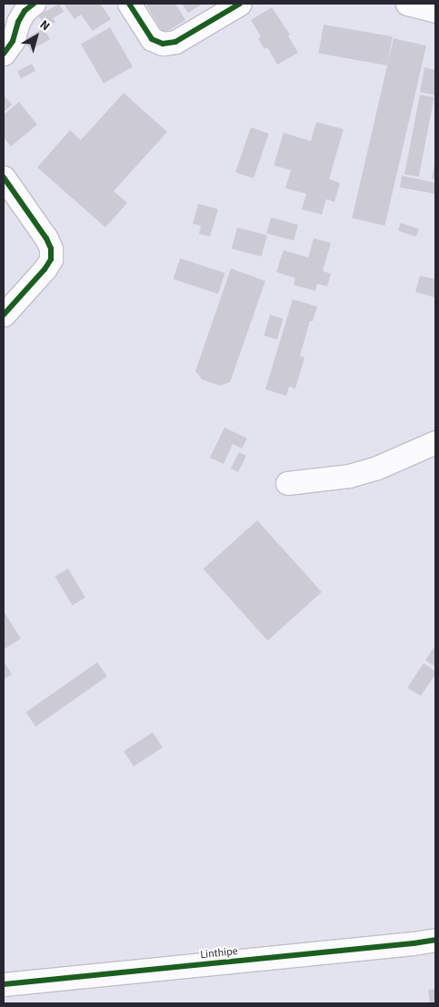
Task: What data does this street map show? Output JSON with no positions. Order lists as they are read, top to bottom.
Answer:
{
  "streets": {
    "street": ["Linthipe"]
  },
  "north": "top right"
}
